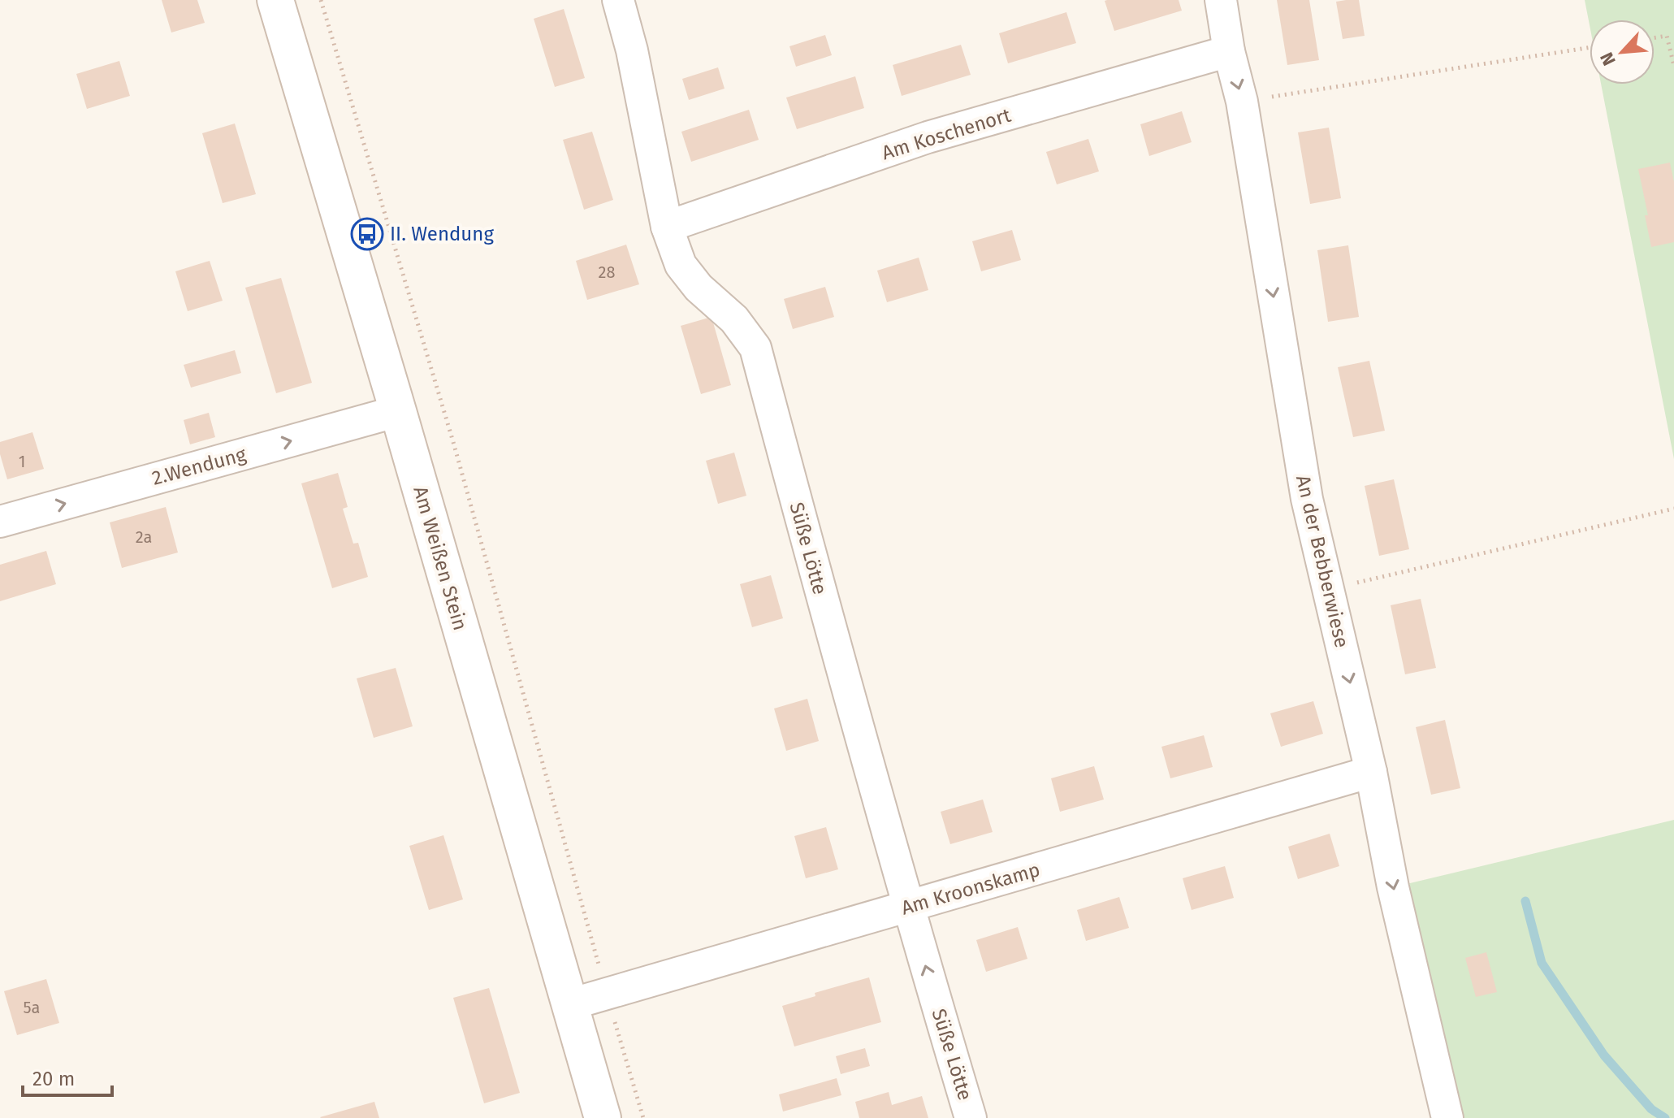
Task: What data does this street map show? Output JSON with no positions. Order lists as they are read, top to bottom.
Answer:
{
  "streets": {
    "street": [
      "Am Koschenort",
      "2.Wendung",
      "Süße Lötte",
      "Am Weißen Stein",
      "An der Bebberwiese",
      "Am Kroonskamp"
    ]
  },
  "crossings": [
    ["Am Koschenort", "Süße Lötte"],
    ["Am Koschenort", "An der Bebberwiese"],
    ["2.Wendung", "Am Weißen Stein"],
    ["Süße Lötte", "Am Kroonskamp"],
    ["Am Weißen Stein", "Am Kroonskamp"],
    ["An der Bebberwiese", "Am Kroonskamp"]
  ],
  "one_way": ["2.Wendung", "An der Bebberwiese"],
  "places": {
    "bus stop": ["II. Wendung"]
  },
  "house_numbers": [
    "28",
    "1",
    "2a",
    "5a"
  ],
  "scale_bar": "20 m",
  "north": "bottom left"
}
